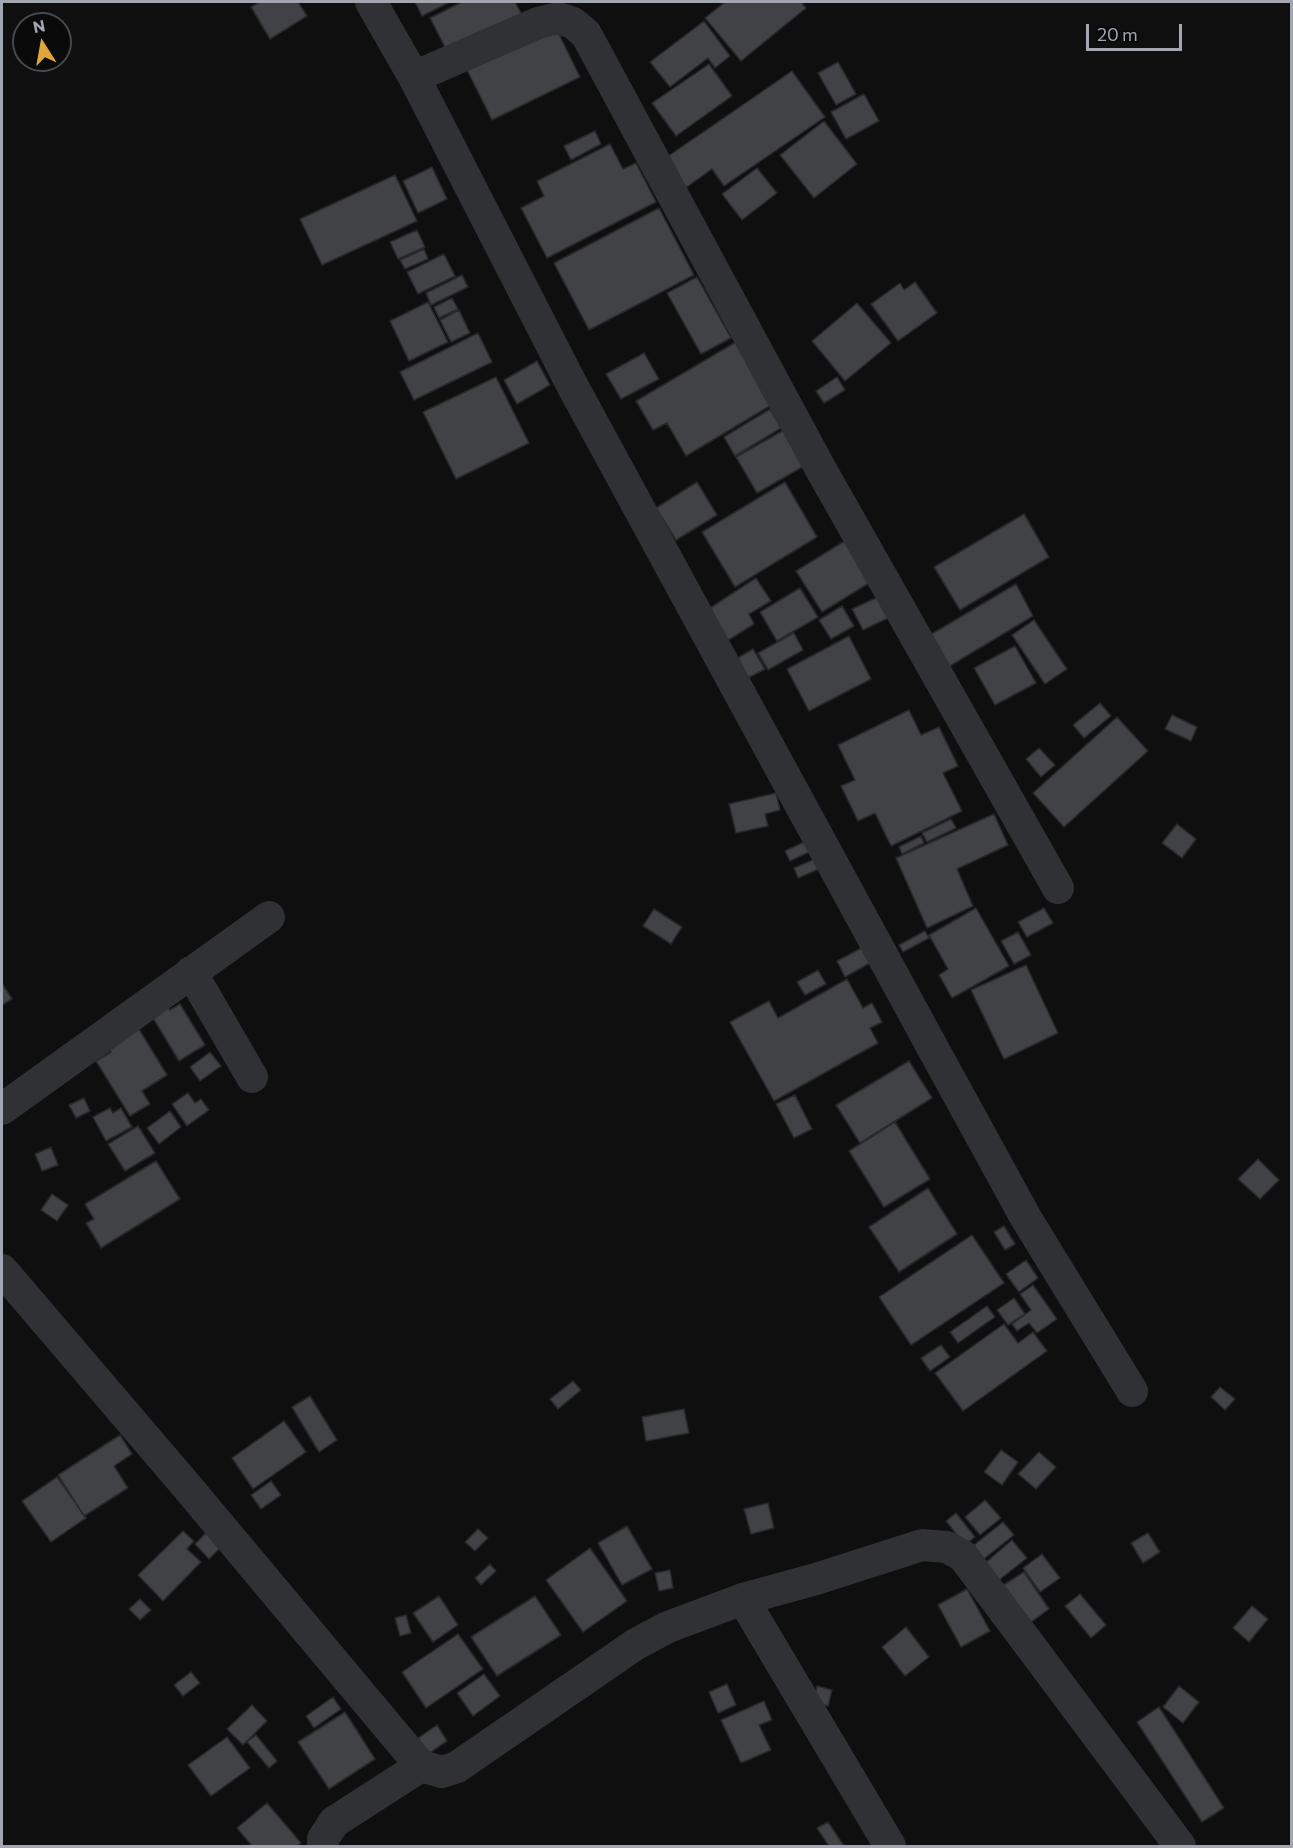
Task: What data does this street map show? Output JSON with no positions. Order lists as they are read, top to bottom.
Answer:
{
  "scale_bar": "20 m",
  "north": "top"
}
